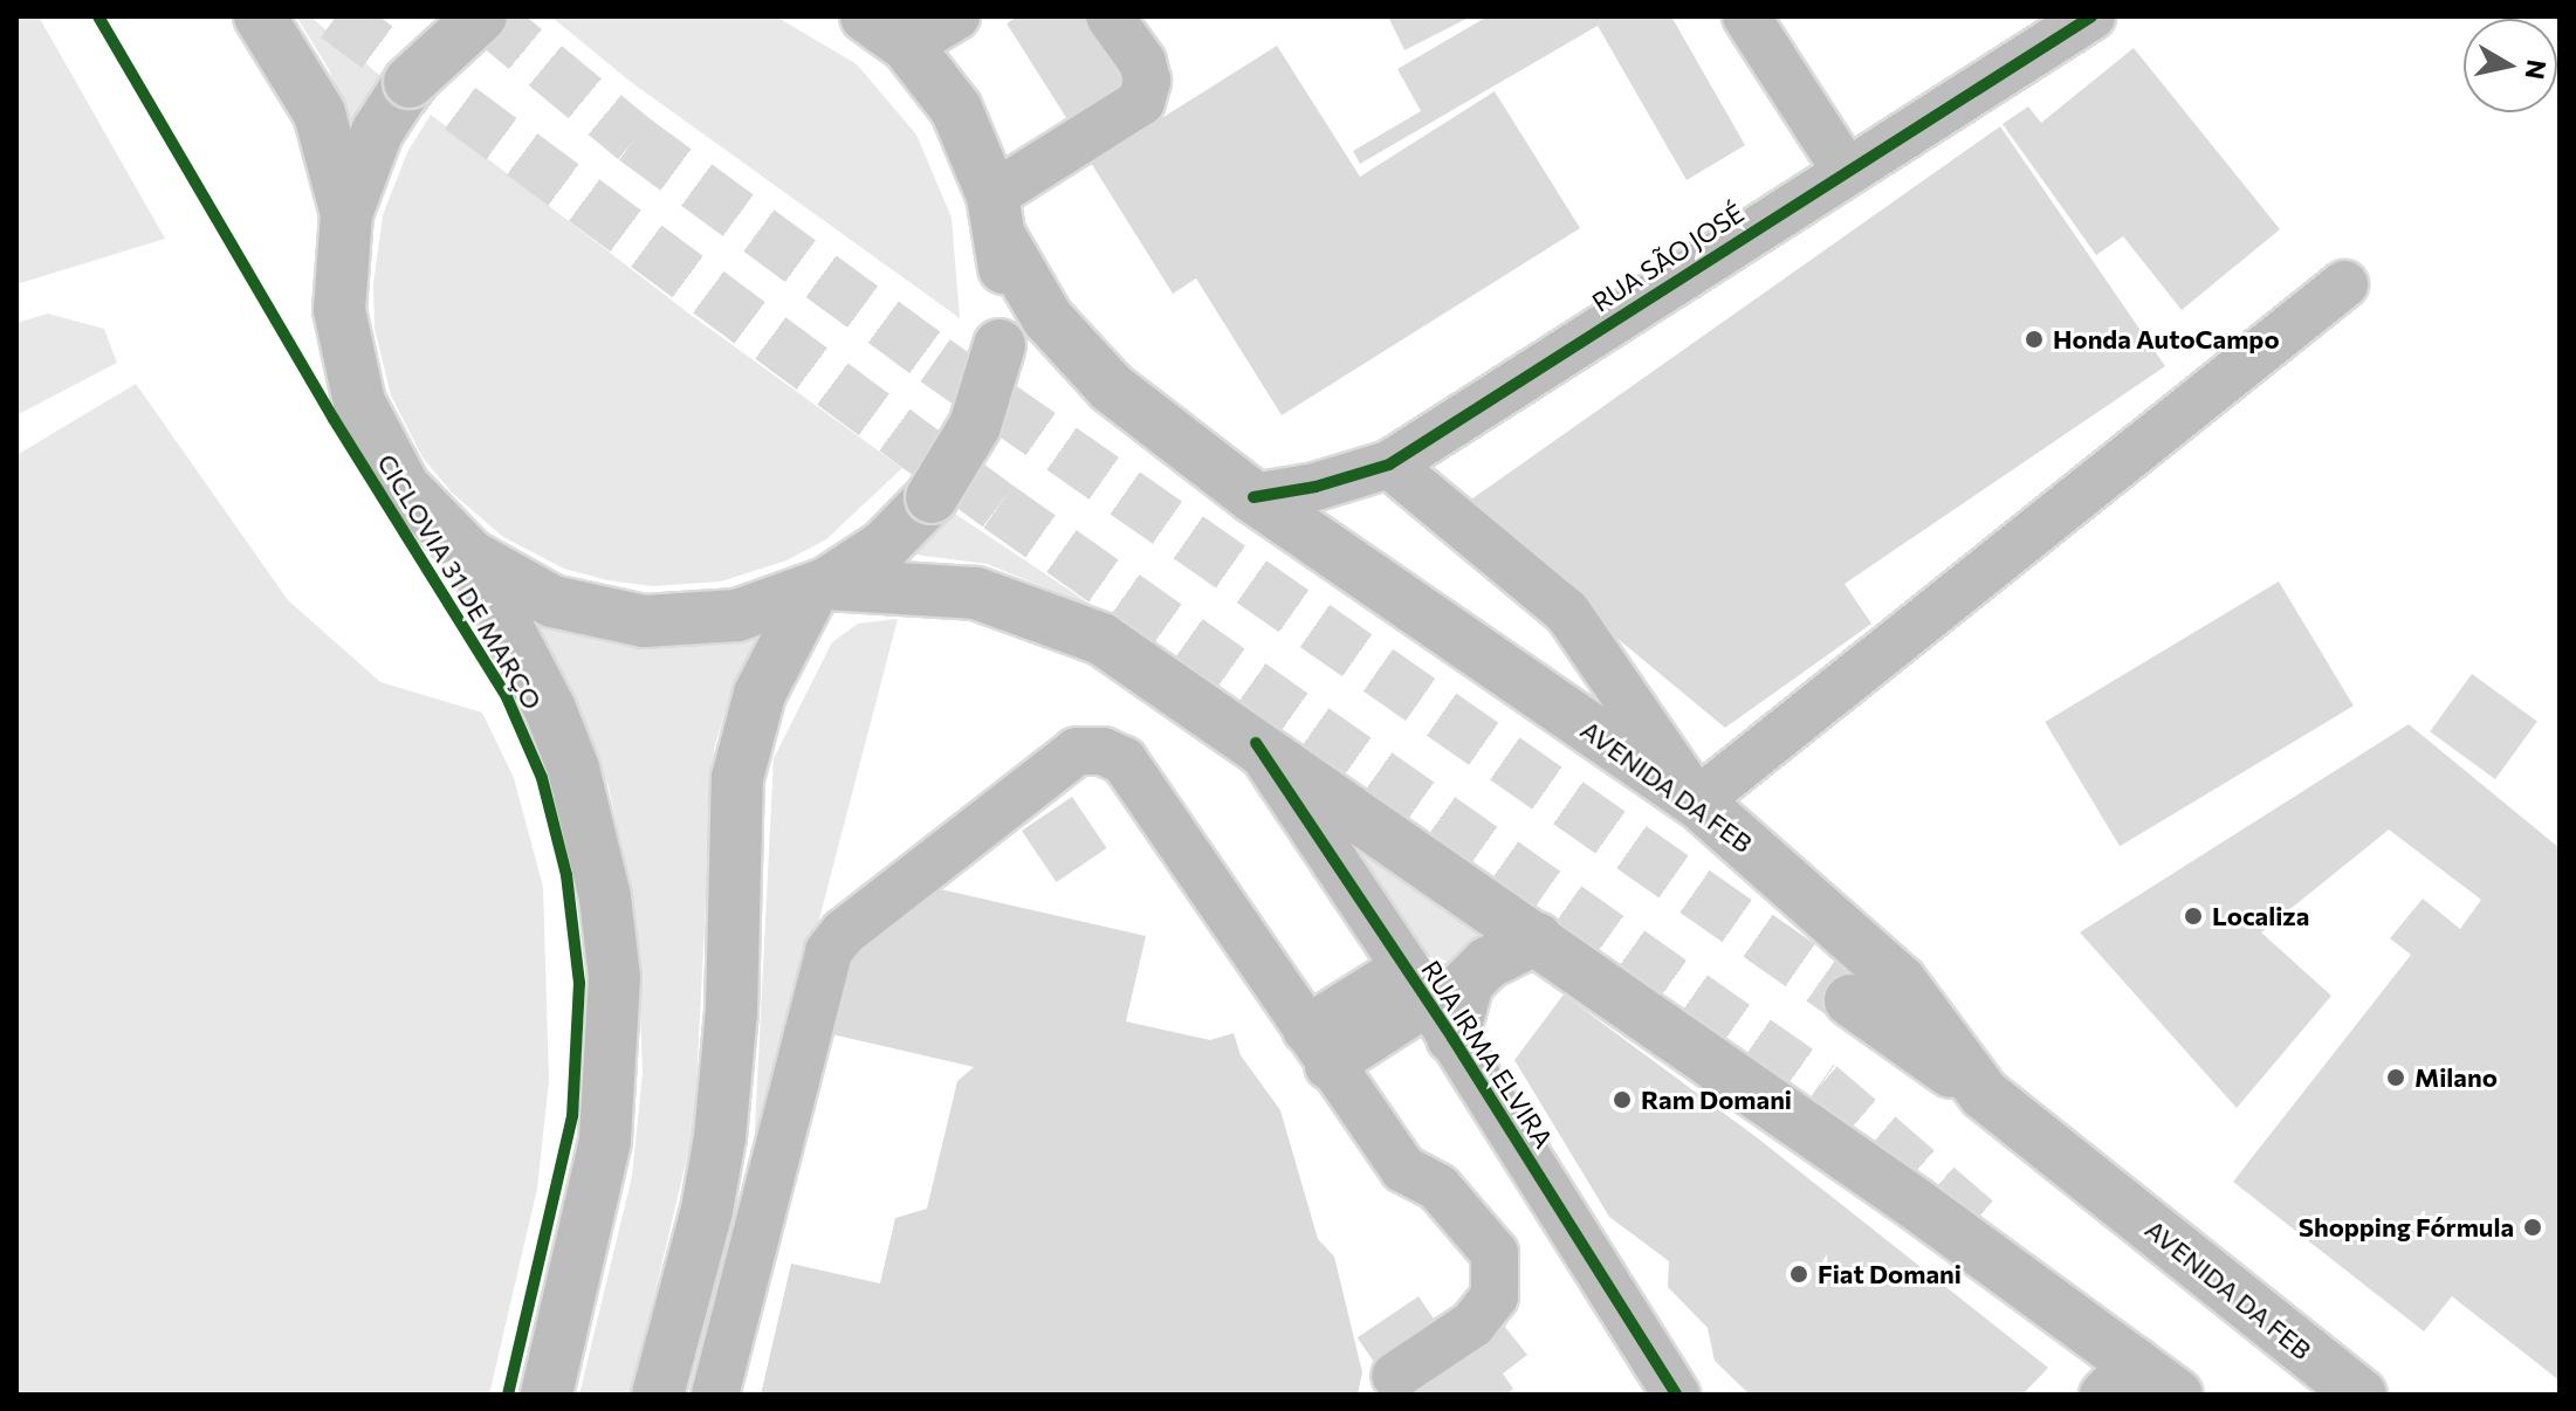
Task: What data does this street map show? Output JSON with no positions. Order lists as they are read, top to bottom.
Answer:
{
  "streets": {
    "main road": ["AVENIDA DA FEB"],
    "street": ["RUA SÃO JOSÉ", "RUA IRMA ELVIRA"],
    "cycle path": ["CICLOVIA 31 DE MARÇO"]
  },
  "crossings": [
    ["RUA SÃO JOSÉ", "AVENIDA DA FEB"]
  ],
  "places": [
    "Honda AutoCampo",
    "Localiza",
    "Milano",
    "Ram Domani",
    "Shopping Fórmula",
    "Fiat Domani"
  ],
  "north": "right"
}
